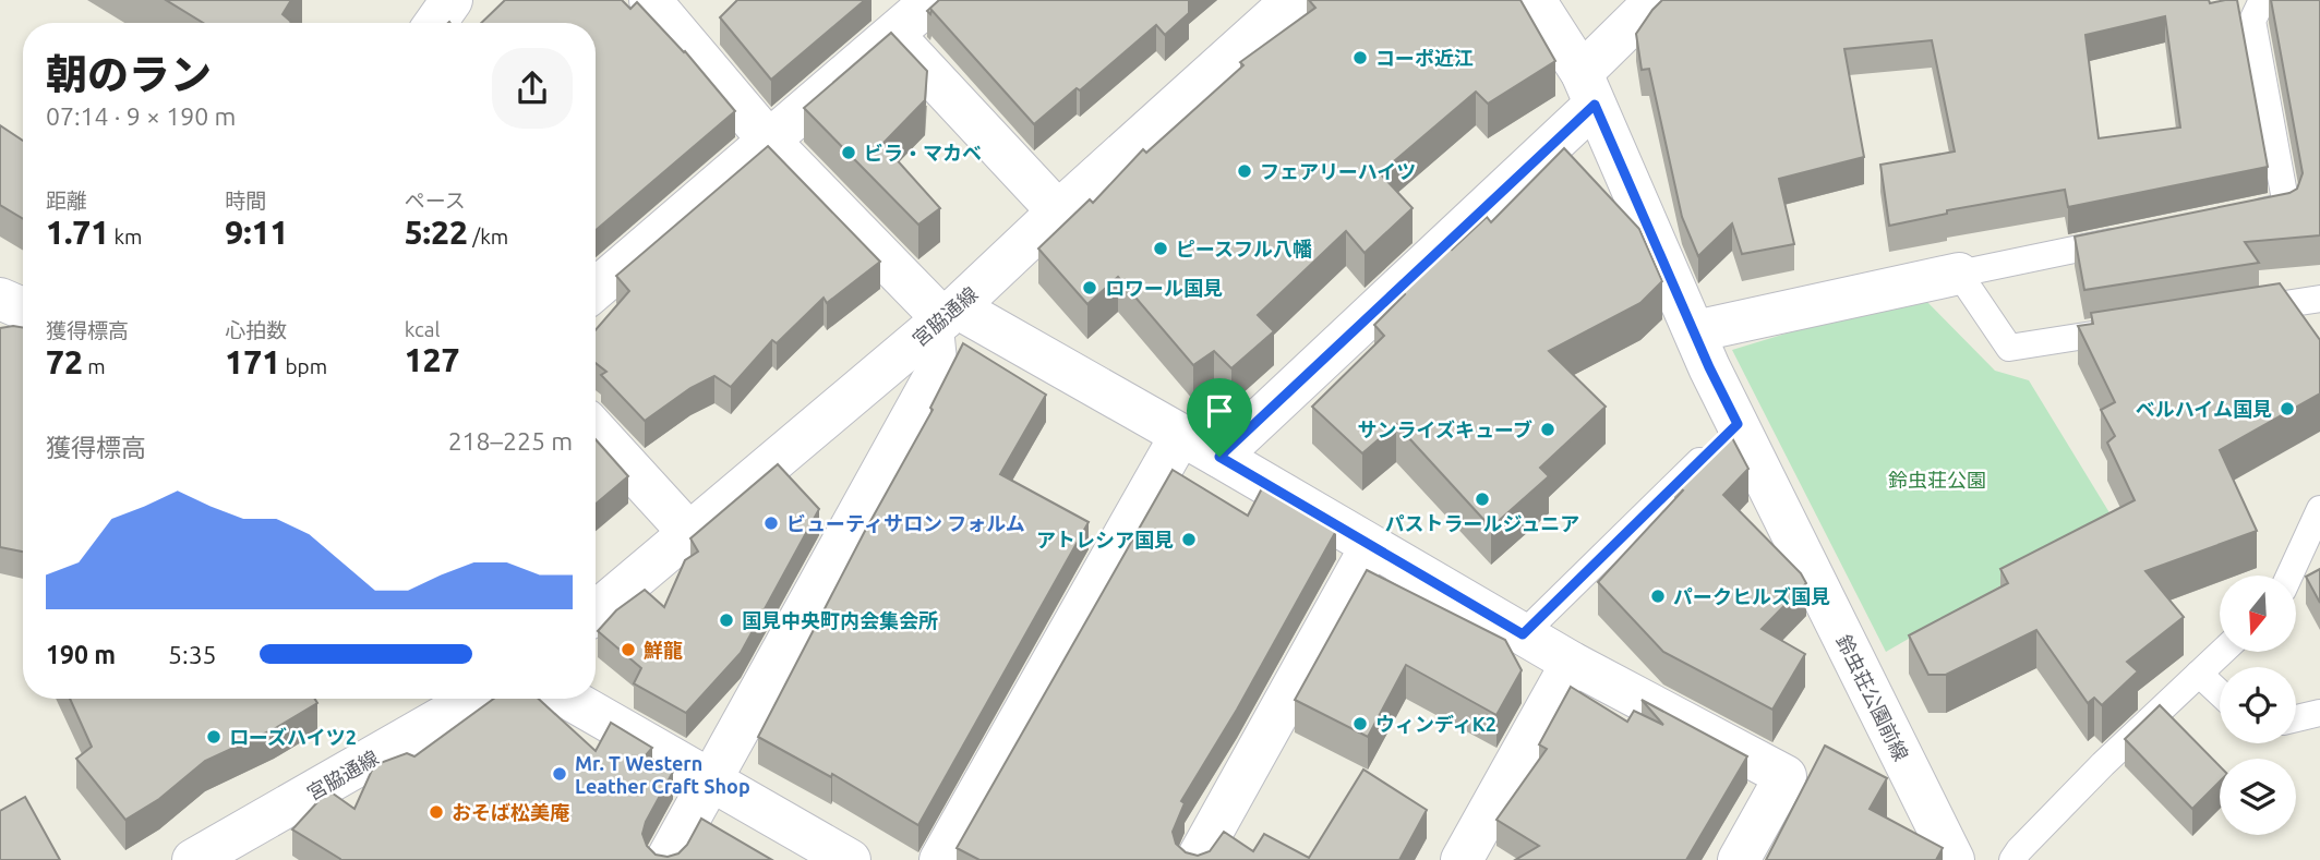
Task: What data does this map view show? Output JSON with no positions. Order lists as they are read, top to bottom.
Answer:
{
  "streets": {
    "street": ["宮脇通線", "鈴虫荘公園前線"]
  },
  "parks": ["鈴虫荘公園"],
  "places": [
    "コーポ近江",
    "ビラ・マカベ",
    "フェアリーハイツ",
    "ピースフル八幡",
    "ロワール国見",
    "ベルハイム国見",
    "サンライズキューブ",
    "パストラールジュニア",
    "ビューティサロン フォルム",
    "アトレシア国見",
    "パークヒルズ国見",
    "国見中央町内会集会所",
    "鮮龍",
    "ウィンディK2",
    "ローズハイツ2",
    "Mr. T Western Leather Craft Shop",
    "おそば松美庵"
  ],
  "north": "bottom",
  "page": {
    "heading": ["朝のラン", "07:14 · 9 × 190 m"],
    "stats": [
      ["距離", "1.71 km"],
      ["時間", "9:11"],
      ["ペース", "5:22 /km"],
      ["獲得標高", "72 m"],
      ["心拍数", "171 bpm"],
      ["kcal", "127"]
    ],
    "chart": ["獲得標高", "218–225 m"],
    "list": [
      {
        "name": "190 m",
        "note": "5:35"
      }
    ]
  }
}
